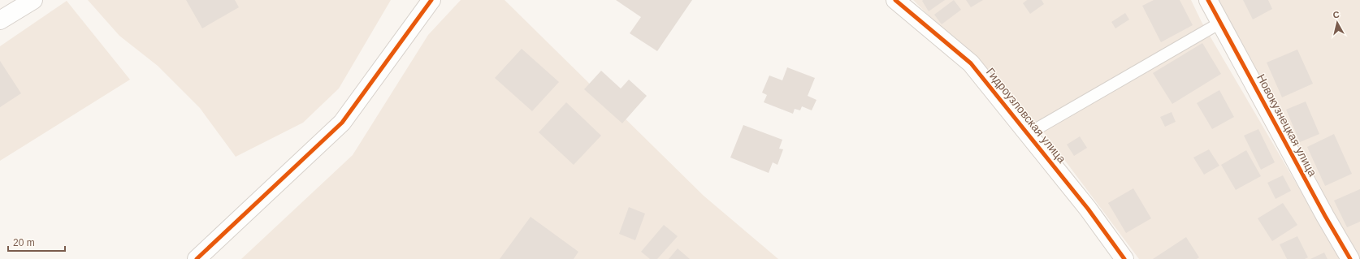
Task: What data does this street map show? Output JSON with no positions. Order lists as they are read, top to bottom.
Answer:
{
  "streets": {
    "street": ["Гидроузловская улица", "Новокузнецкая улица"]
  },
  "scale_bar": "20 m",
  "north": "top"
}
